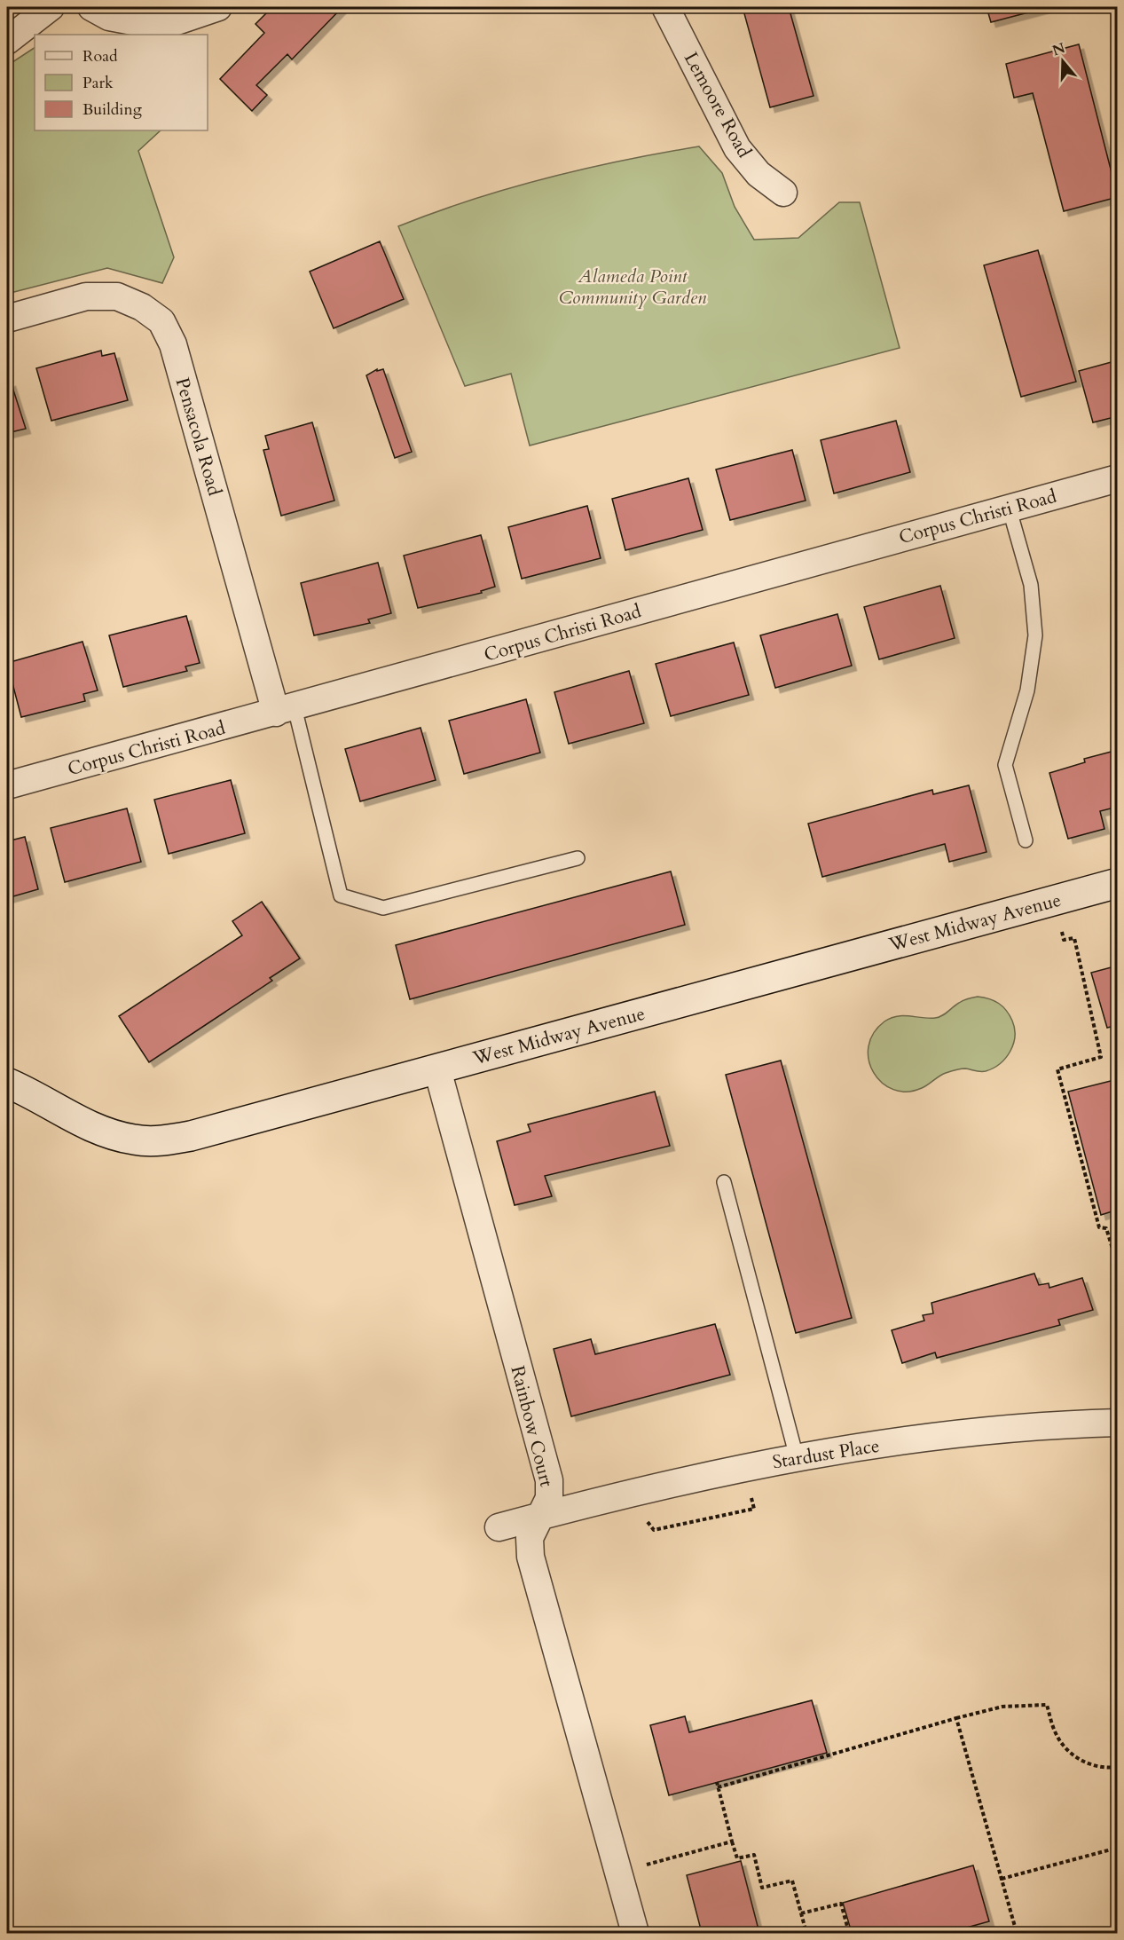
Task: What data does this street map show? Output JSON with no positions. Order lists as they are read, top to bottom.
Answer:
{
  "streets": {
    "street": [
      "Lemoore Road",
      "Pensacola Road",
      "Corpus Christi Road",
      "West Midway Avenue",
      "Rainbow Court",
      "Stardust Place"
    ]
  },
  "crossings": [
    ["Pensacola Road", "Corpus Christi Road"],
    ["West Midway Avenue", "Rainbow Court"],
    ["Rainbow Court", "Stardust Place"]
  ],
  "parks": ["Alameda Point Community Garden"],
  "legend": ["Road", "Park", "Building"],
  "north": "top"
}
